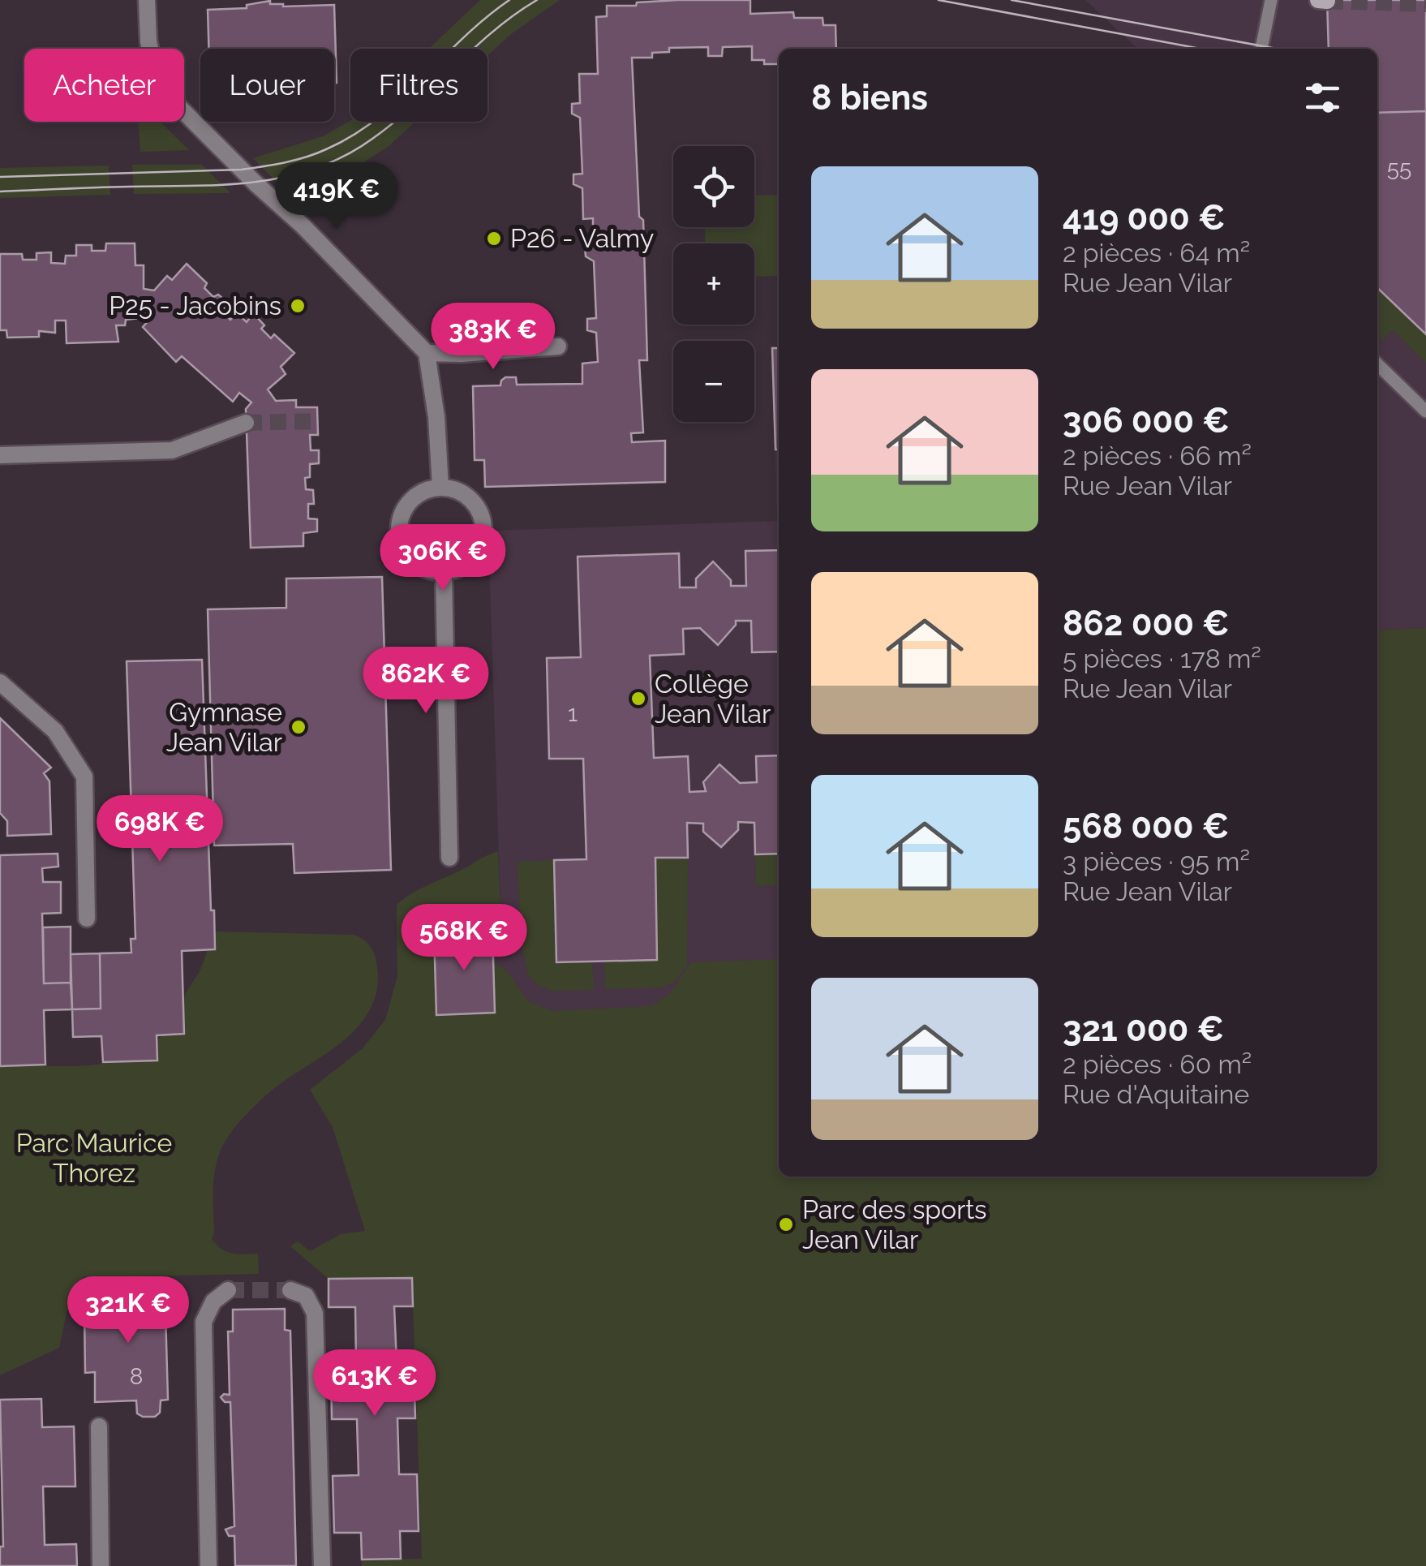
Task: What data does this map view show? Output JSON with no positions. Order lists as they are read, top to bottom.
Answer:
{
  "parks": ["Parc Maurice Thorez"],
  "places": [
    "P26 - Valmy",
    "P25 - Jacobins",
    "Collège Jean Vilar",
    "Gymnase Jean Vilar",
    "Parc des sports Jean Vilar"
  ],
  "house_numbers": ["55", "1", "8"],
  "page": {
    "chip": ["Acheter", "Louer", "Filtres"],
    "heading": "8 biens",
    "map_buttons": ["+", "−"],
    "list": [
      {
        "name": "419 000 €",
        "note": "2 pièces · 64 m² · Rue Jean Vilar"
      },
      {
        "name": "306 000 €",
        "note": "2 pièces · 66 m² · Rue Jean Vilar"
      },
      {
        "name": "862 000 €",
        "note": "5 pièces · 178 m² · Rue Jean Vilar"
      },
      {
        "name": "568 000 €",
        "note": "3 pièces · 95 m² · Rue Jean Vilar"
      },
      {
        "name": "321 000 €",
        "note": "2 pièces · 60 m² · Rue d'Aquitaine"
      }
    ],
    "price": [
      "419K €",
      "383K €",
      "306K €",
      "862K €",
      "698K €",
      "568K €",
      "321K €",
      "613K €"
    ]
  }
}
